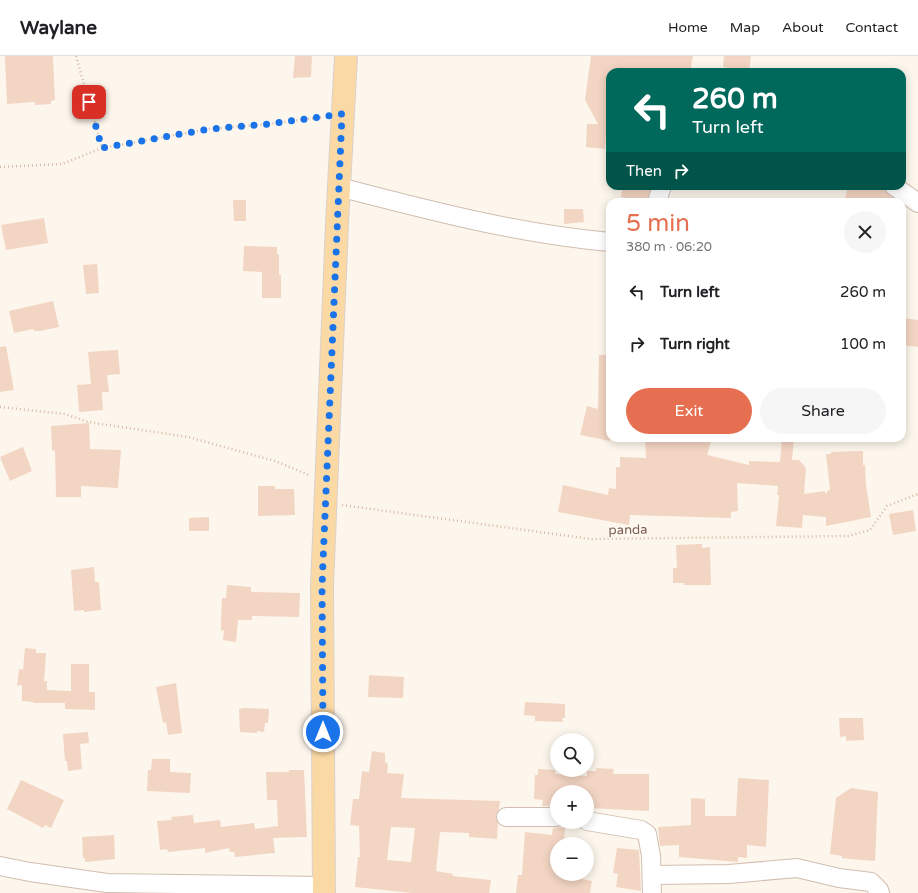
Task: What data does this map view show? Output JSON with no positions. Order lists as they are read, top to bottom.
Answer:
{
  "streets": {
    "path": ["panda"]
  },
  "page": {
    "header": "Waylane",
    "nav": [
      "Home",
      "Map",
      "About",
      "Contact"
    ],
    "turn": ["260 m", "Turn left"],
    "then": "Then",
    "heading": ["5 min", "380 m · 06:20"],
    "list": [
      {
        "name": "Turn left",
        "value": "260 m"
      },
      {
        "name": "Turn right",
        "value": "100 m"
      }
    ],
    "buttons": ["Exit", "Share"],
    "map_buttons": ["+", "−"]
  }
}
